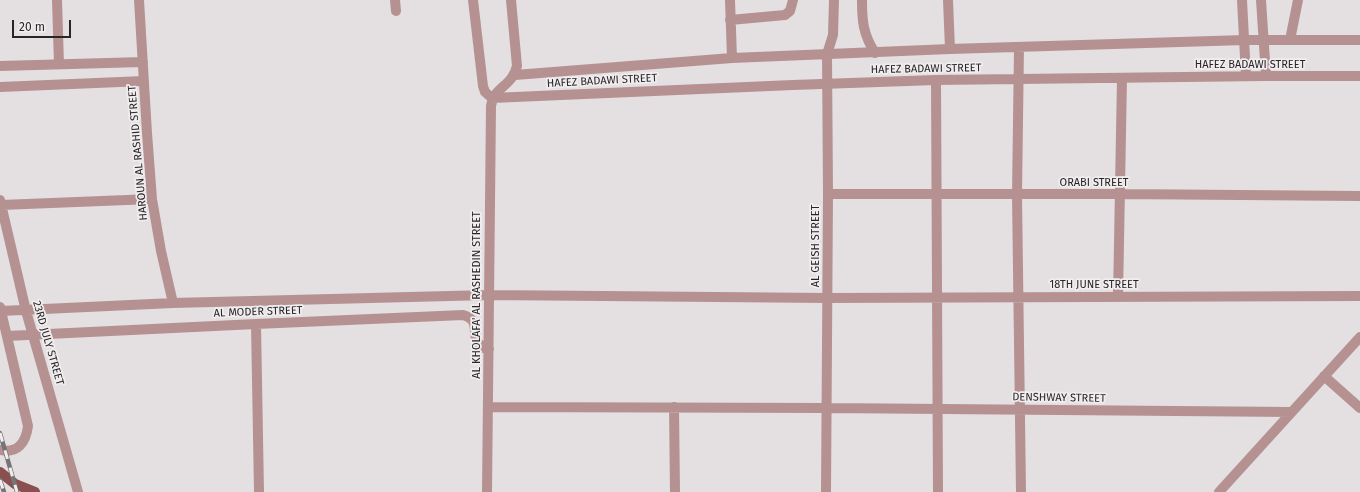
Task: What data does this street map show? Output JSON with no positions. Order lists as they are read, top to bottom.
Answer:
{
  "streets": {
    "street": [
      "HAFEZ BADAWI STREET",
      "HAROUN AL RASHID STREET",
      "ORABI STREET",
      "AL GEISH STREET",
      "18TH JUNE STREET",
      "AL KHOLAFA' AL RASHEDIN STREET",
      "AL MODER STREET",
      "23RD JULY STREET",
      "DENSHWAY STREET"
    ]
  },
  "crossings": [
    ["HAFEZ BADAWI STREET", "AL GEISH STREET"],
    ["HAFEZ BADAWI STREET", "AL KHOLAFA' AL RASHEDIN STREET"],
    ["HAROUN AL RASHID STREET", "AL MODER STREET"],
    ["ORABI STREET", "AL GEISH STREET"],
    ["AL GEISH STREET", "18TH JUNE STREET"],
    ["AL GEISH STREET", "AL MODER STREET"],
    ["AL GEISH STREET", "DENSHWAY STREET"],
    ["18TH JUNE STREET", "AL MODER STREET"],
    ["AL KHOLAFA' AL RASHEDIN STREET", "AL MODER STREET"],
    ["AL KHOLAFA' AL RASHEDIN STREET", "DENSHWAY STREET"],
    ["AL MODER STREET", "23RD JULY STREET"]
  ],
  "scale_bar": "20 m"
}
